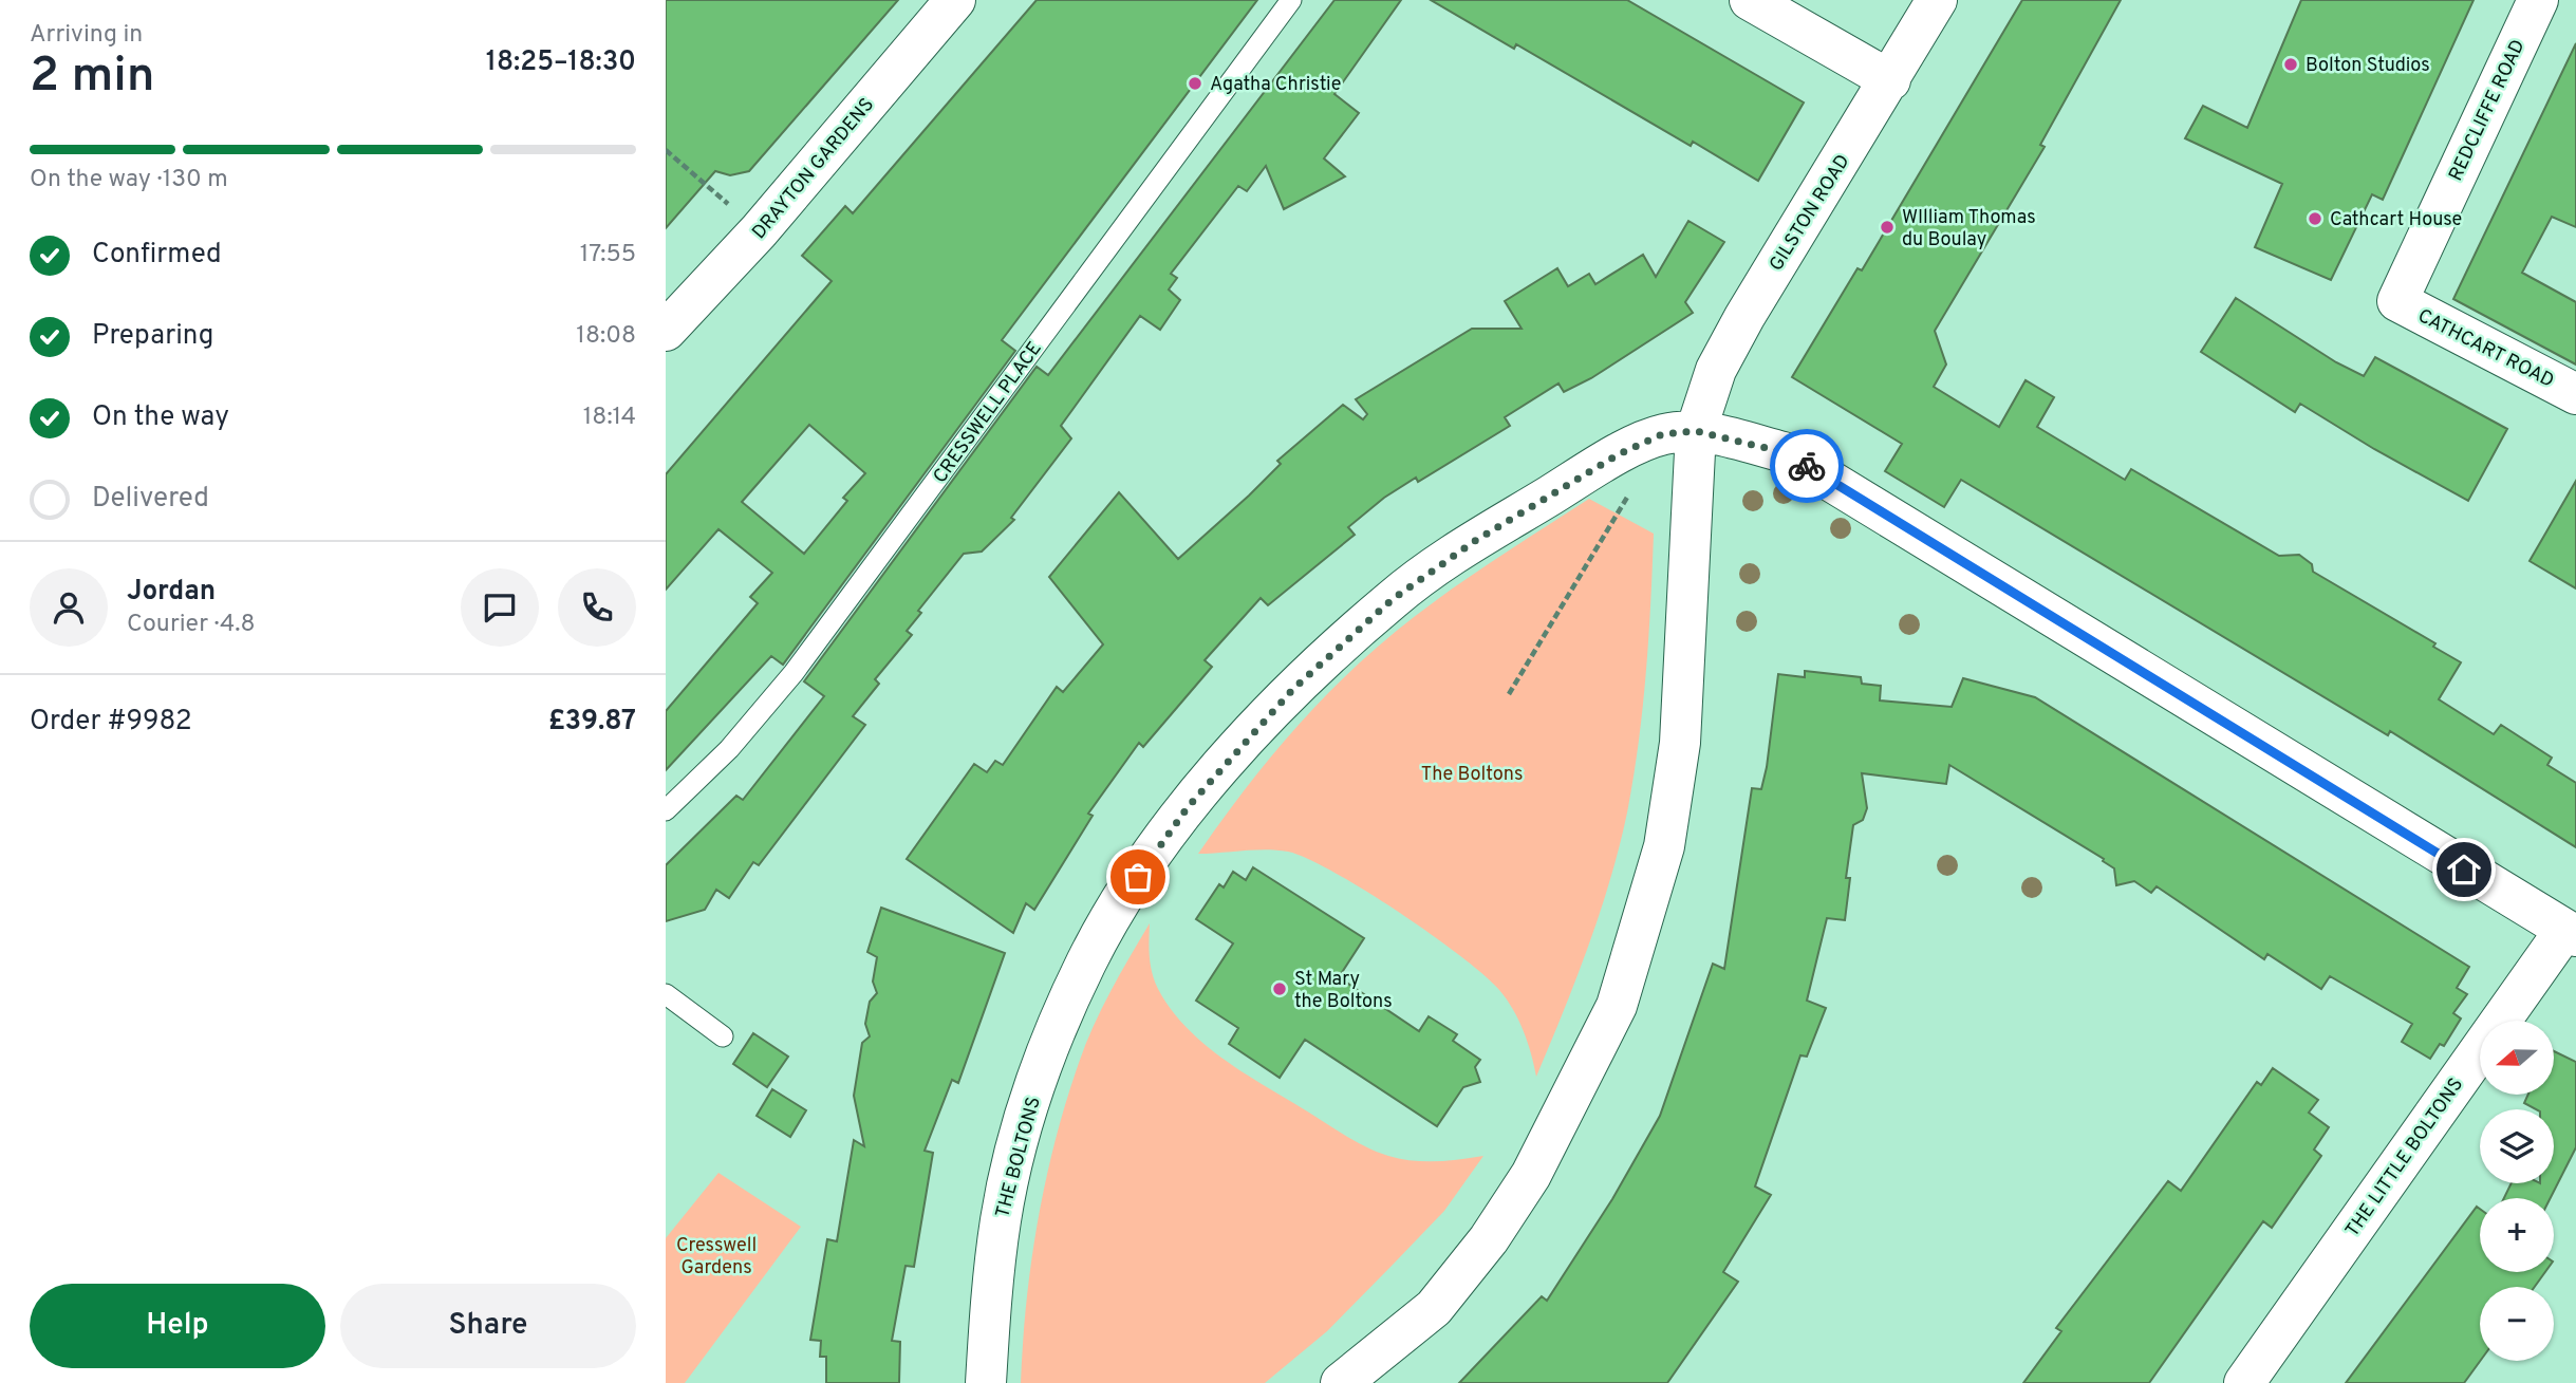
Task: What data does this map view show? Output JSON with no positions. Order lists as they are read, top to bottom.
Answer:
{
  "streets": {
    "street": [
      "REDCLIFFE ROAD",
      "DRAYTON GARDENS",
      "GILSTON ROAD",
      "CATHCART ROAD",
      "THE BOLTONS",
      "THE LITTLE BOLTONS"
    ],
    "lane": ["CRESSWELL PLACE"]
  },
  "crossings": [
    ["REDCLIFFE ROAD", "CATHCART ROAD"],
    ["GILSTON ROAD", "THE BOLTONS"]
  ],
  "parks": ["The Boltons", "Cresswell Gardens"],
  "places": [
    "Bolton Studios",
    "Agatha Christie",
    "Cathcart House",
    "WIlliam Thomas du Boulay",
    "St Mary the Boltons"
  ],
  "north": "left",
  "page": {
    "heading": ["2 min", "Arriving in", "18:25–18:30"],
    "panel": [
      "Jordan",
      "Courier · 4.8",
      "Order #9982",
      "£39.87"
    ],
    "bar": "On the way · 130 m",
    "list": [
      ["Confirmed", "17:55"],
      ["Preparing", "18:08"],
      ["On the way", "18:14"],
      "Delivered"
    ],
    "map_buttons": ["+", "−"],
    "buttons": ["Help", "Share"]
  }
}
